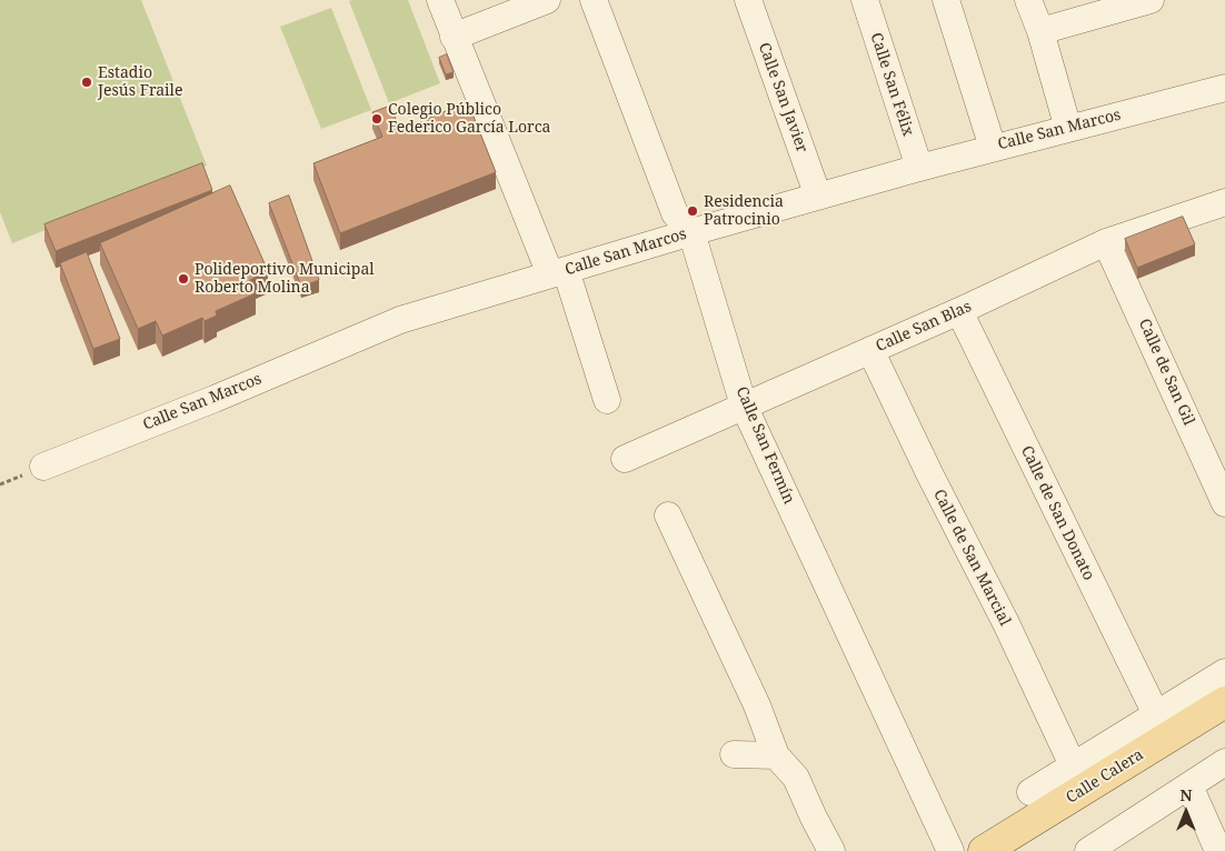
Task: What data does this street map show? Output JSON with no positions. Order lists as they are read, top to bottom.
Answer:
{
  "streets": {
    "main road": ["Calle Calera"],
    "street": [
      "Calle San Félix",
      "Calle San Javier",
      "Calle San Marcos",
      "Calle San Blas",
      "Calle de San Gil",
      "Calle San Fermín",
      "Calle de San Donato",
      "Calle de San Marcial"
    ]
  },
  "crossings": [
    ["Calle San Félix", "Calle San Marcos"],
    ["Calle San Javier", "Calle San Marcos"],
    ["Calle San Marcos", "Calle San Fermín"],
    ["Calle San Blas", "Calle de San Gil"],
    ["Calle San Blas", "Calle San Fermín"],
    ["Calle San Blas", "Calle de San Donato"],
    ["Calle San Blas", "Calle de San Marcial"],
    ["Calle de San Donato", "Calle Calera"],
    ["Calle de San Marcial", "Calle Calera"]
  ],
  "places": [
    "Estadio Jesús Fraile",
    "Colegio Público Federico García Lorca",
    "Residencia Patrocinio",
    "Polideportivo Municipal Roberto Molina"
  ],
  "north": "top"
}
